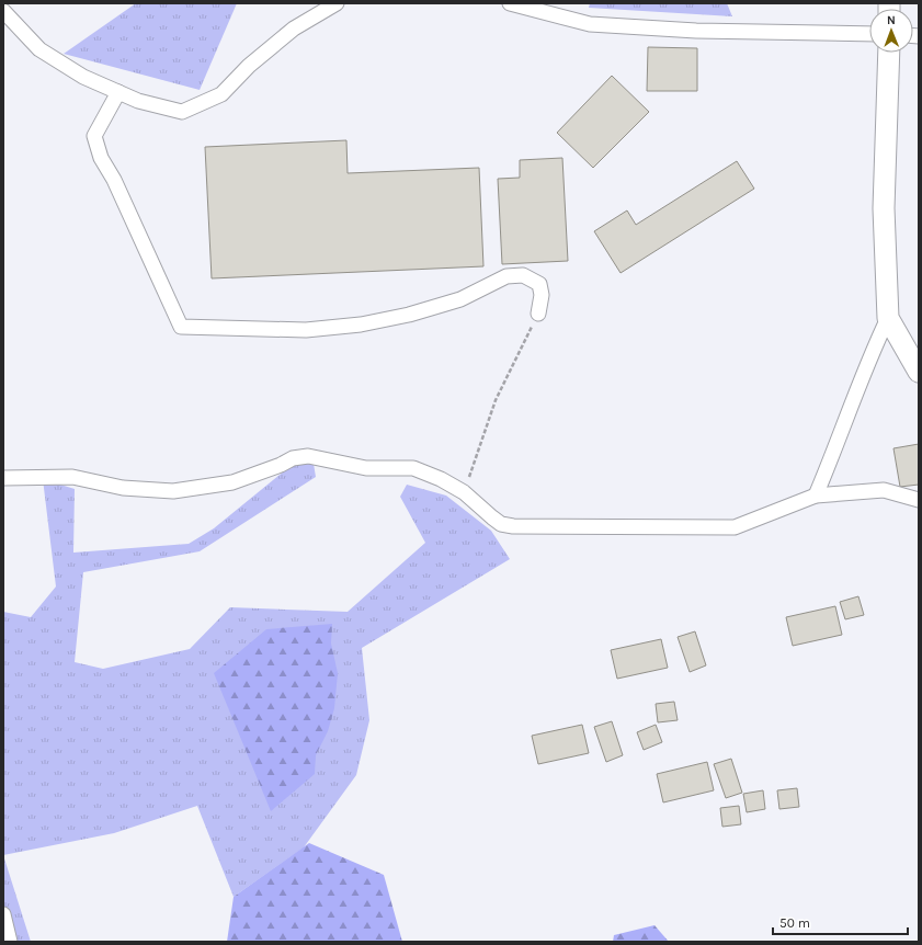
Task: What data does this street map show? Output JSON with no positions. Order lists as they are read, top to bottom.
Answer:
{
  "scale_bar": "50 m",
  "north": "top"
}
